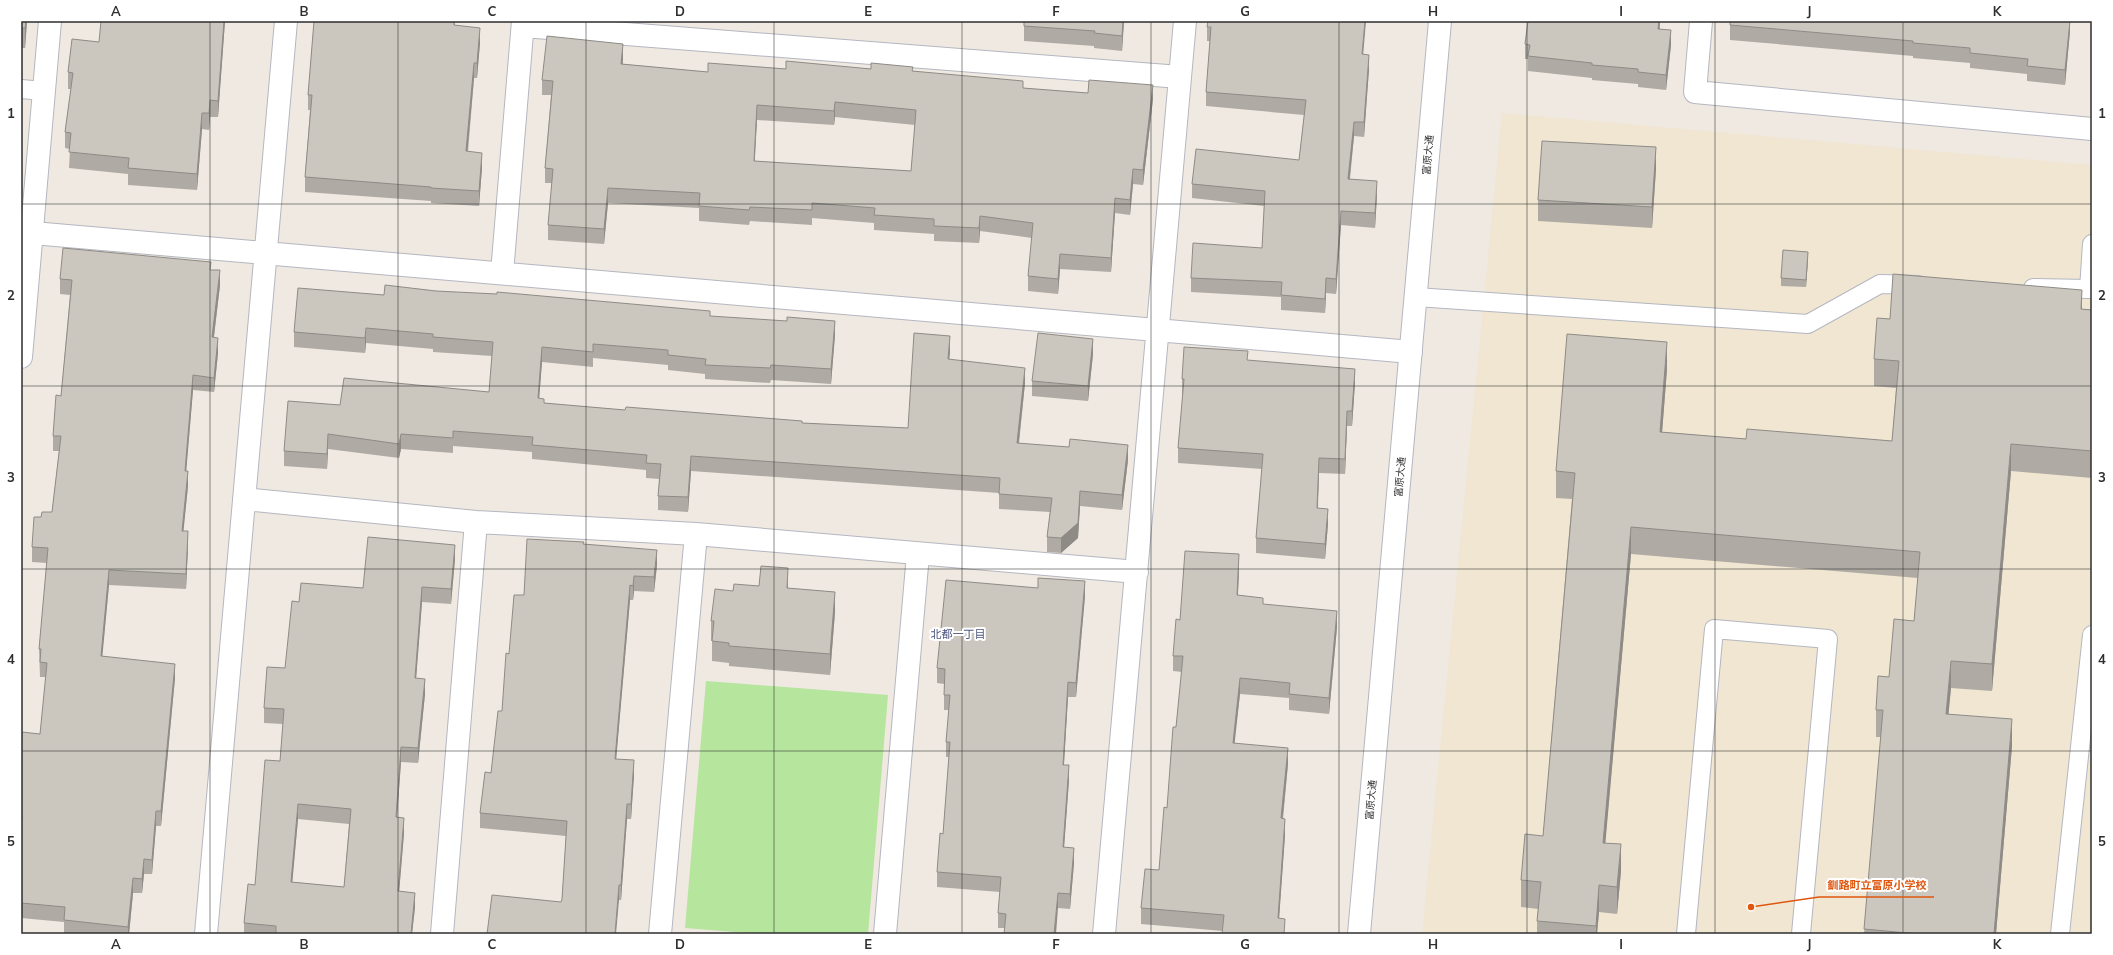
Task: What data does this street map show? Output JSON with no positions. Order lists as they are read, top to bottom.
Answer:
{
  "streets": {
    "street": ["富原大通"]
  },
  "districts": ["北都一丁目"],
  "places": ["釧路町立富原小学校"],
  "grid": {
    "columns": [
      "A",
      "B",
      "C",
      "D",
      "E",
      "F",
      "G",
      "H",
      "I",
      "J",
      "K"
    ],
    "rows": [
      "1",
      "2",
      "3",
      "4",
      "5"
    ]
  }
}
